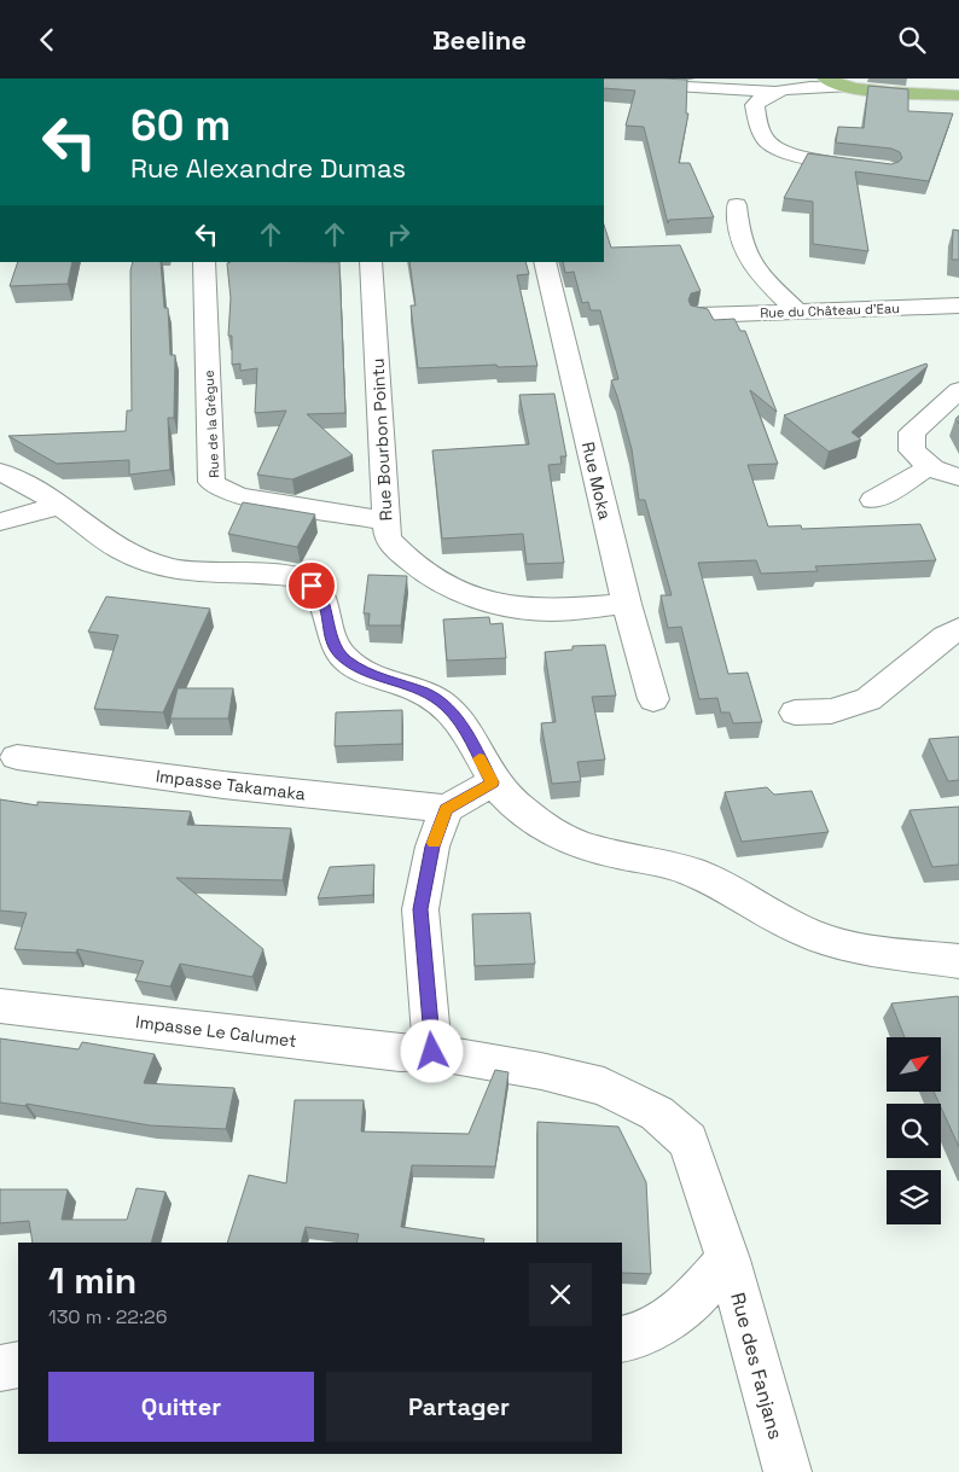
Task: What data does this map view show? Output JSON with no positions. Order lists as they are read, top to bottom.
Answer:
{
  "streets": {
    "street": [
      "Rue du Château d'Eau",
      "Rue de la Grègue",
      "Rue Bourbon Pointu",
      "Rue Moka",
      "Impasse Takamaka",
      "Impasse Le Calumet",
      "Rue des Fanjans"
    ]
  },
  "crossings": [
    ["Rue de la Grègue", "Rue Bourbon Pointu"],
    ["Rue Bourbon Pointu", "Rue Moka"],
    ["Impasse Le Calumet", "Rue des Fanjans"]
  ],
  "north": "top right",
  "page": {
    "header": "Beeline",
    "turn": ["60 m", "Rue Alexandre Dumas"],
    "heading": ["1 min", "130 m · 22:26"],
    "buttons": ["Quitter", "Partager"]
  }
}
